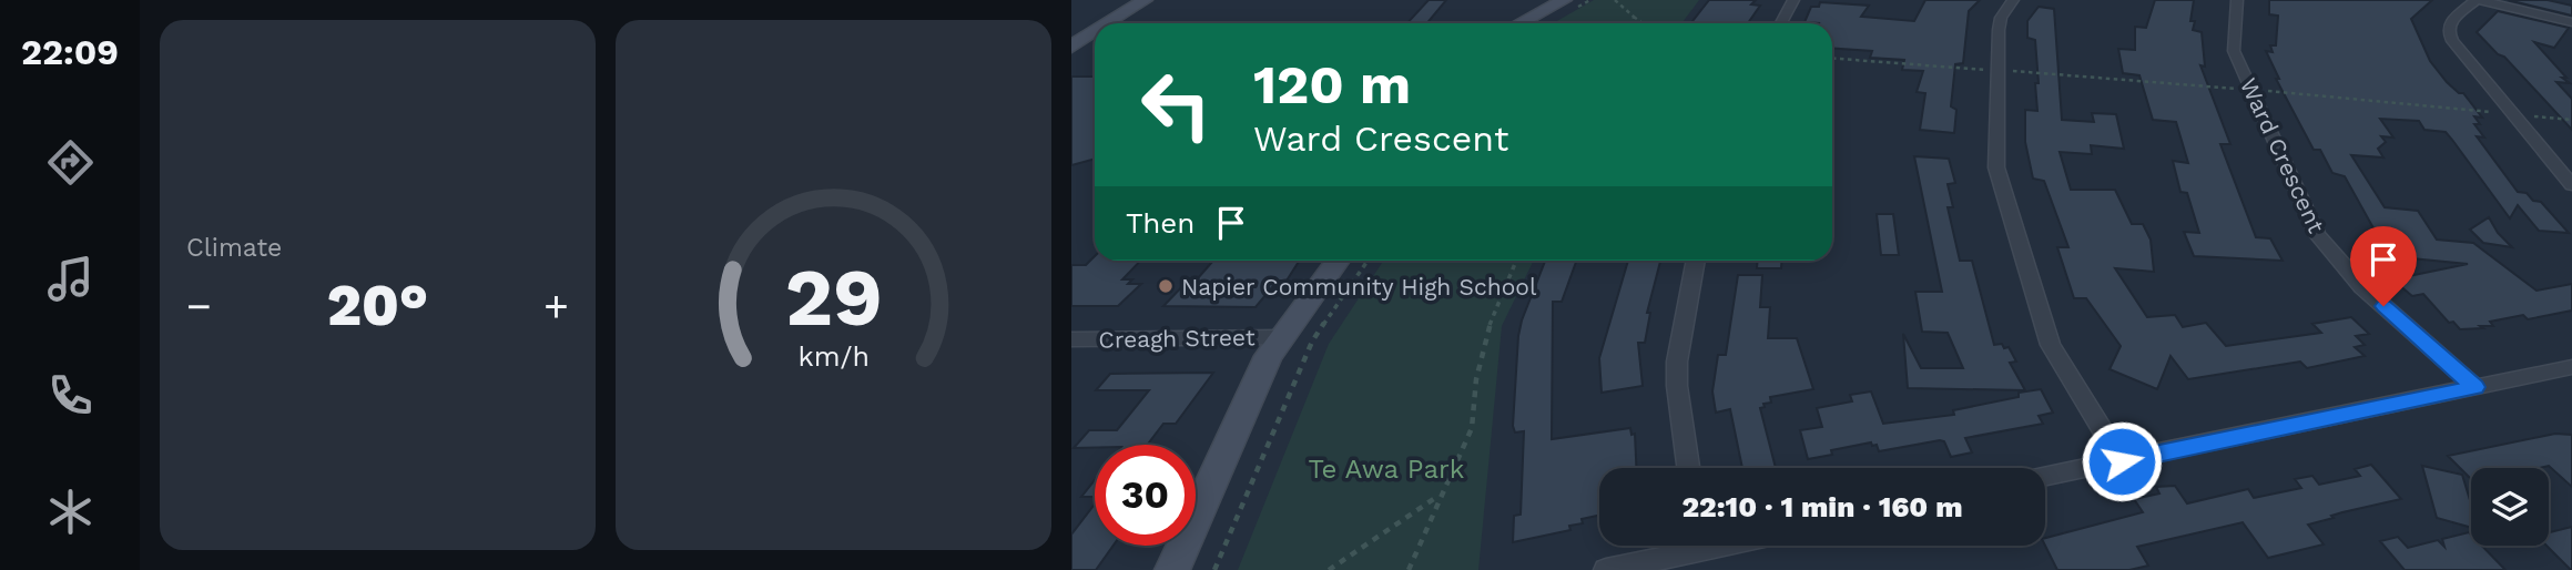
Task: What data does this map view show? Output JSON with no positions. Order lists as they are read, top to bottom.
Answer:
{
  "streets": {
    "street": ["Ward Crescent", "Creagh Street"]
  },
  "parks": ["Te Awa Park"],
  "places": ["Napier Community High School"],
  "page": {
    "tabs": "22:09",
    "tile": "Climate",
    "turn": ["120 m", "Ward Crescent"],
    "then": "Then",
    "heat": ["−", "20°", "+"],
    "limit": "30",
    "trip": "22:10 · 1 min · 160 m",
    "gauge": ["29", "km/h"]
  }
}
